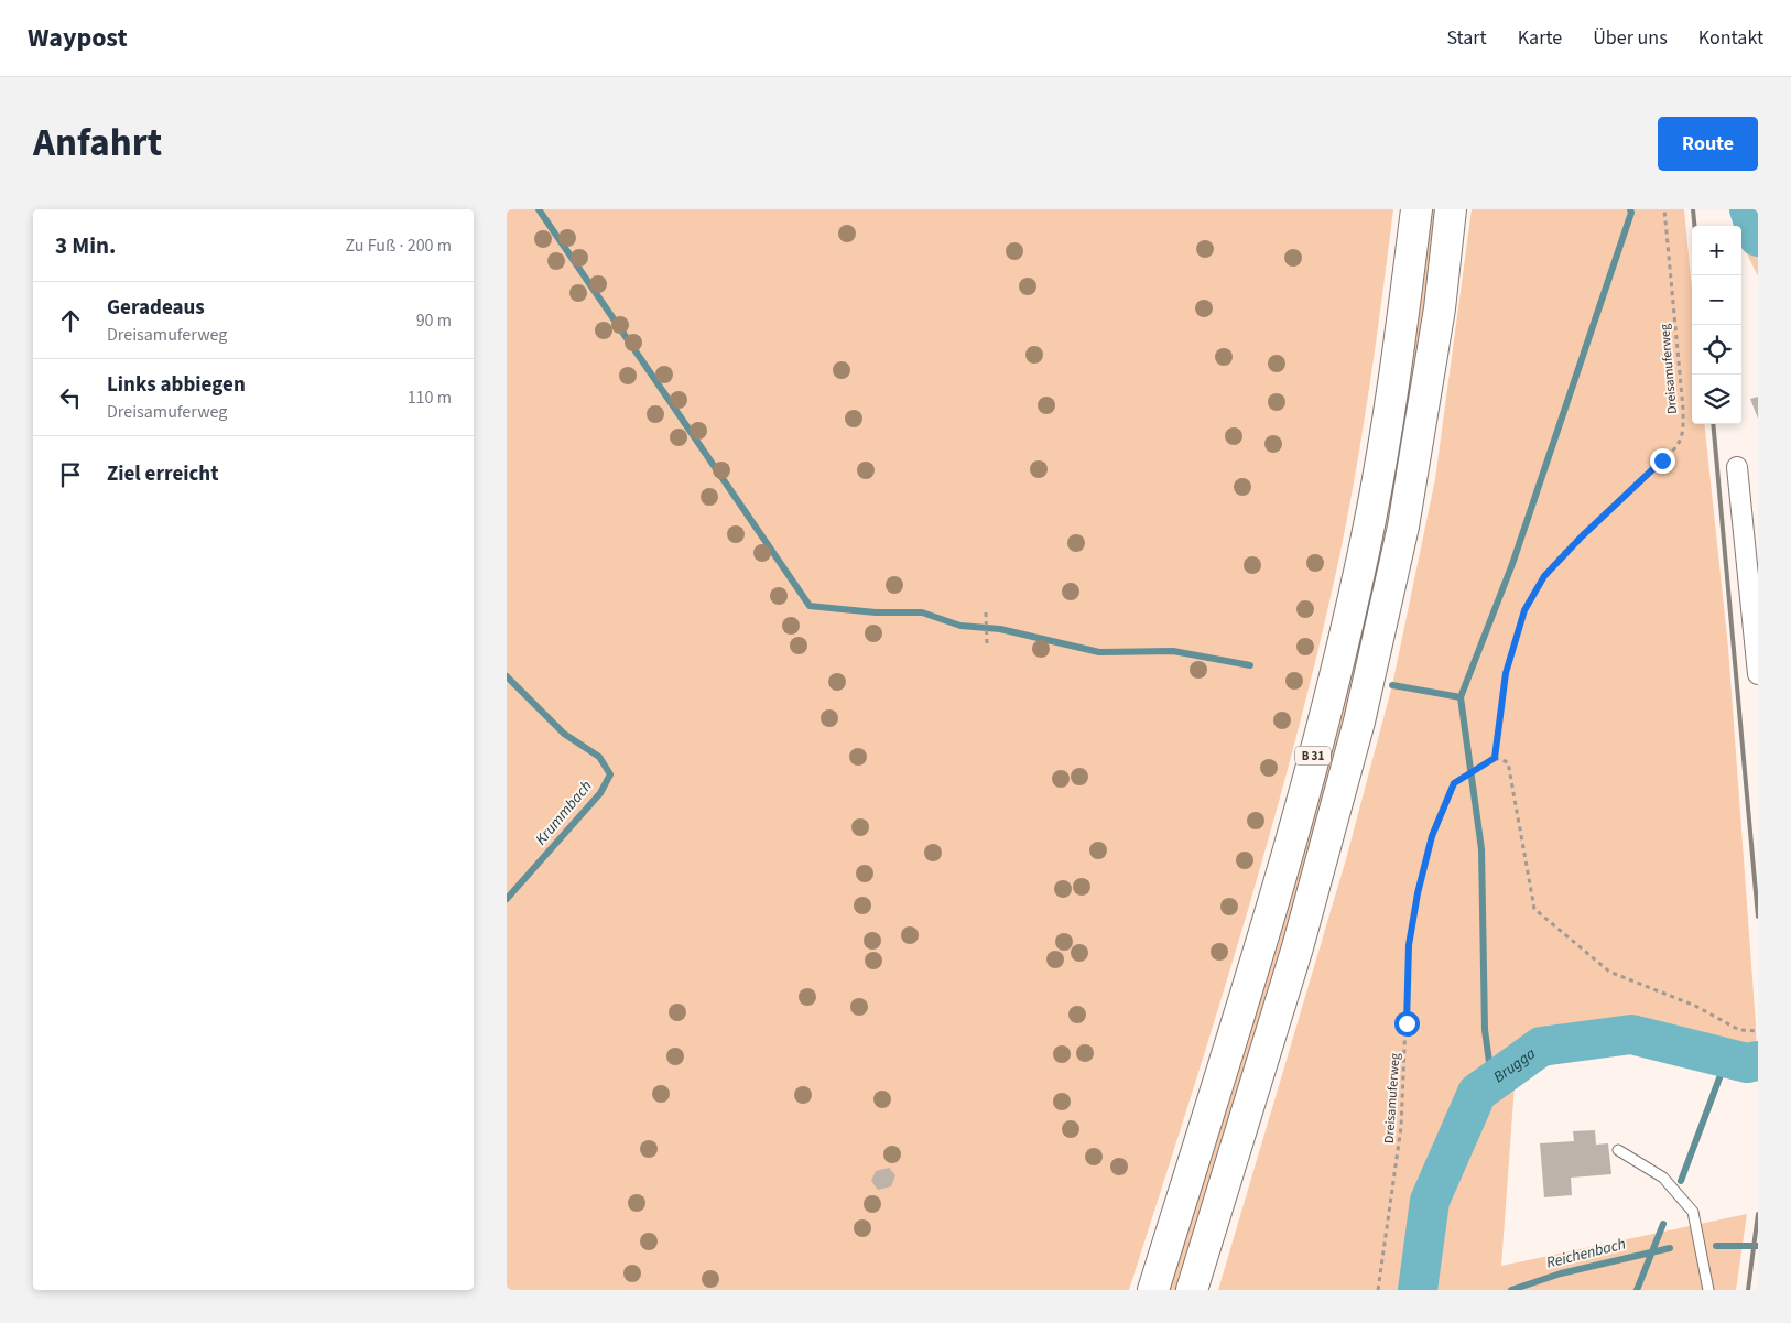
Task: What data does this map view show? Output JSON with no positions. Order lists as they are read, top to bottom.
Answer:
{
  "streets": {
    "highway": ["B 31"],
    "path": ["Dreisamuferweg"]
  },
  "water": ["Krummbach", "Brugga", "Reichenbach"],
  "page": {
    "header": "Waypost",
    "nav": [
      "Start",
      "Karte",
      "Über uns",
      "Kontakt"
    ],
    "title": "Anfahrt",
    "buttons": "Route",
    "heading": ["3 Min.", "Zu Fuß · 200 m"],
    "map_buttons": ["+", "−"],
    "list": [
      ["Geradeaus", "Dreisamuferweg", "90 m"],
      ["Links abbiegen", "Dreisamuferweg", "110 m"],
      "Ziel erreicht"
    ]
  }
}
